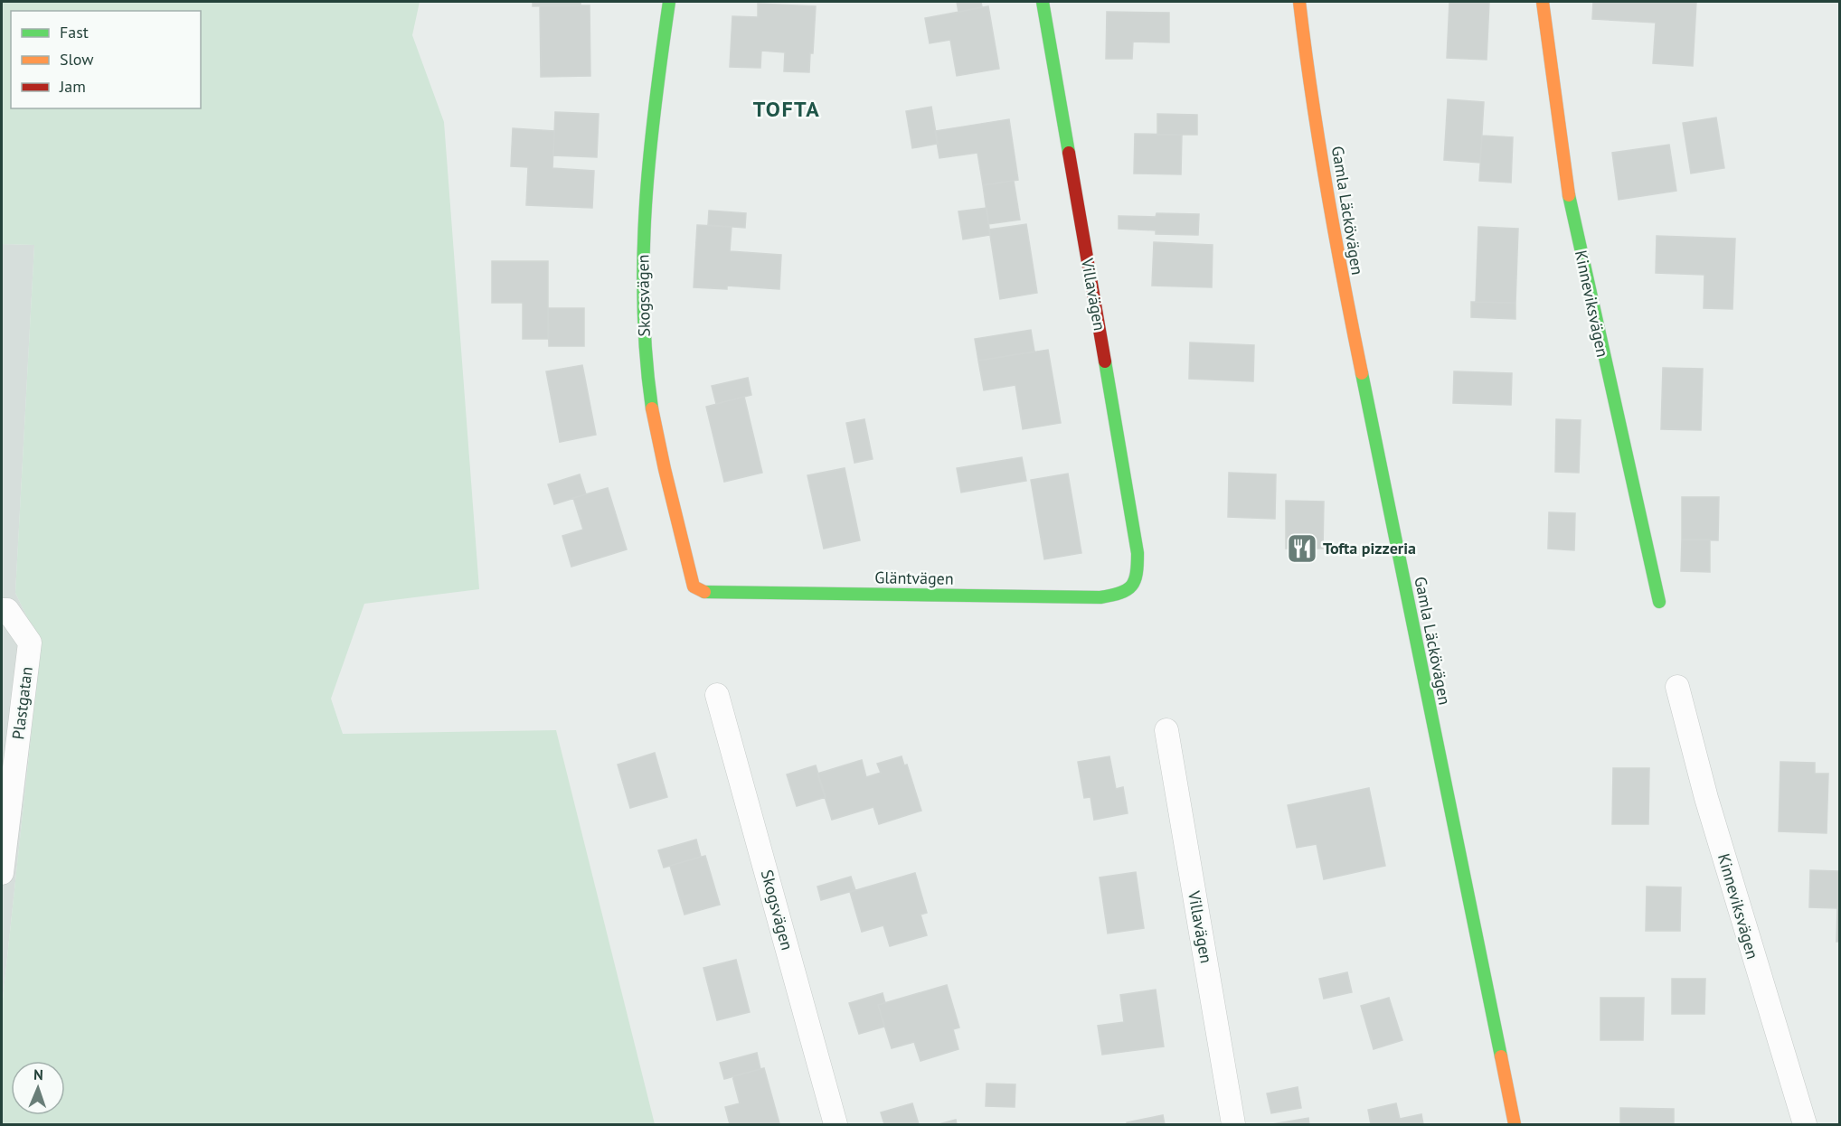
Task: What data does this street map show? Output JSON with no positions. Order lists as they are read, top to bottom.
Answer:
{
  "streets": {
    "street": [
      "Gamla Läckövägen",
      "Villavägen",
      "Skogsvägen",
      "Kinneviksvägen",
      "Gläntvägen",
      "Plastgatan"
    ]
  },
  "crossings": [
    ["Villavägen", "Gläntvägen"],
    ["Skogsvägen", "Gläntvägen"]
  ],
  "districts": ["TOFTA"],
  "places": {
    "restaurant": ["Tofta pizzeria"]
  },
  "legend": ["Fast", "Slow", "Jam"],
  "north": "top"
}
